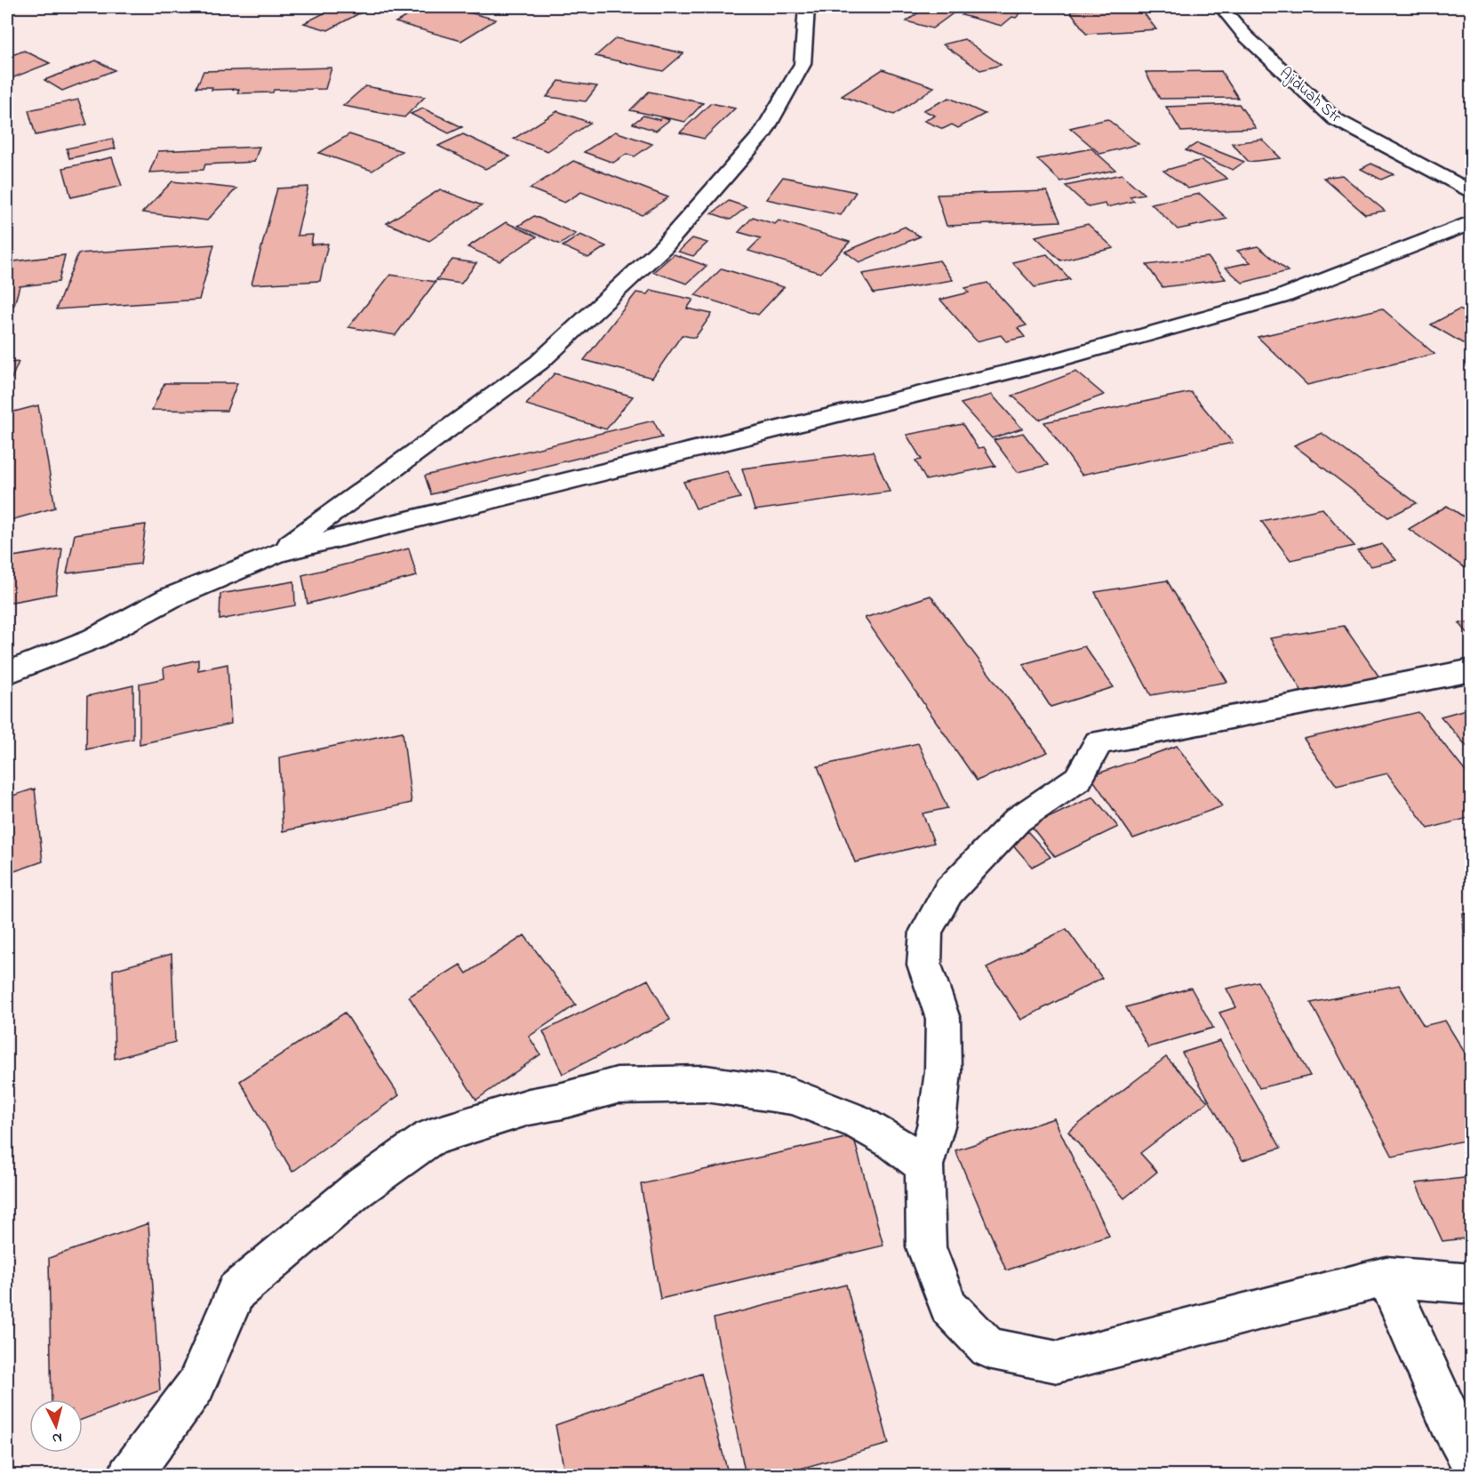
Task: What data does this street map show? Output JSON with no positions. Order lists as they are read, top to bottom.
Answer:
{
  "streets": {
    "street": ["Ajiduah Str"]
  },
  "north": "bottom"
}
